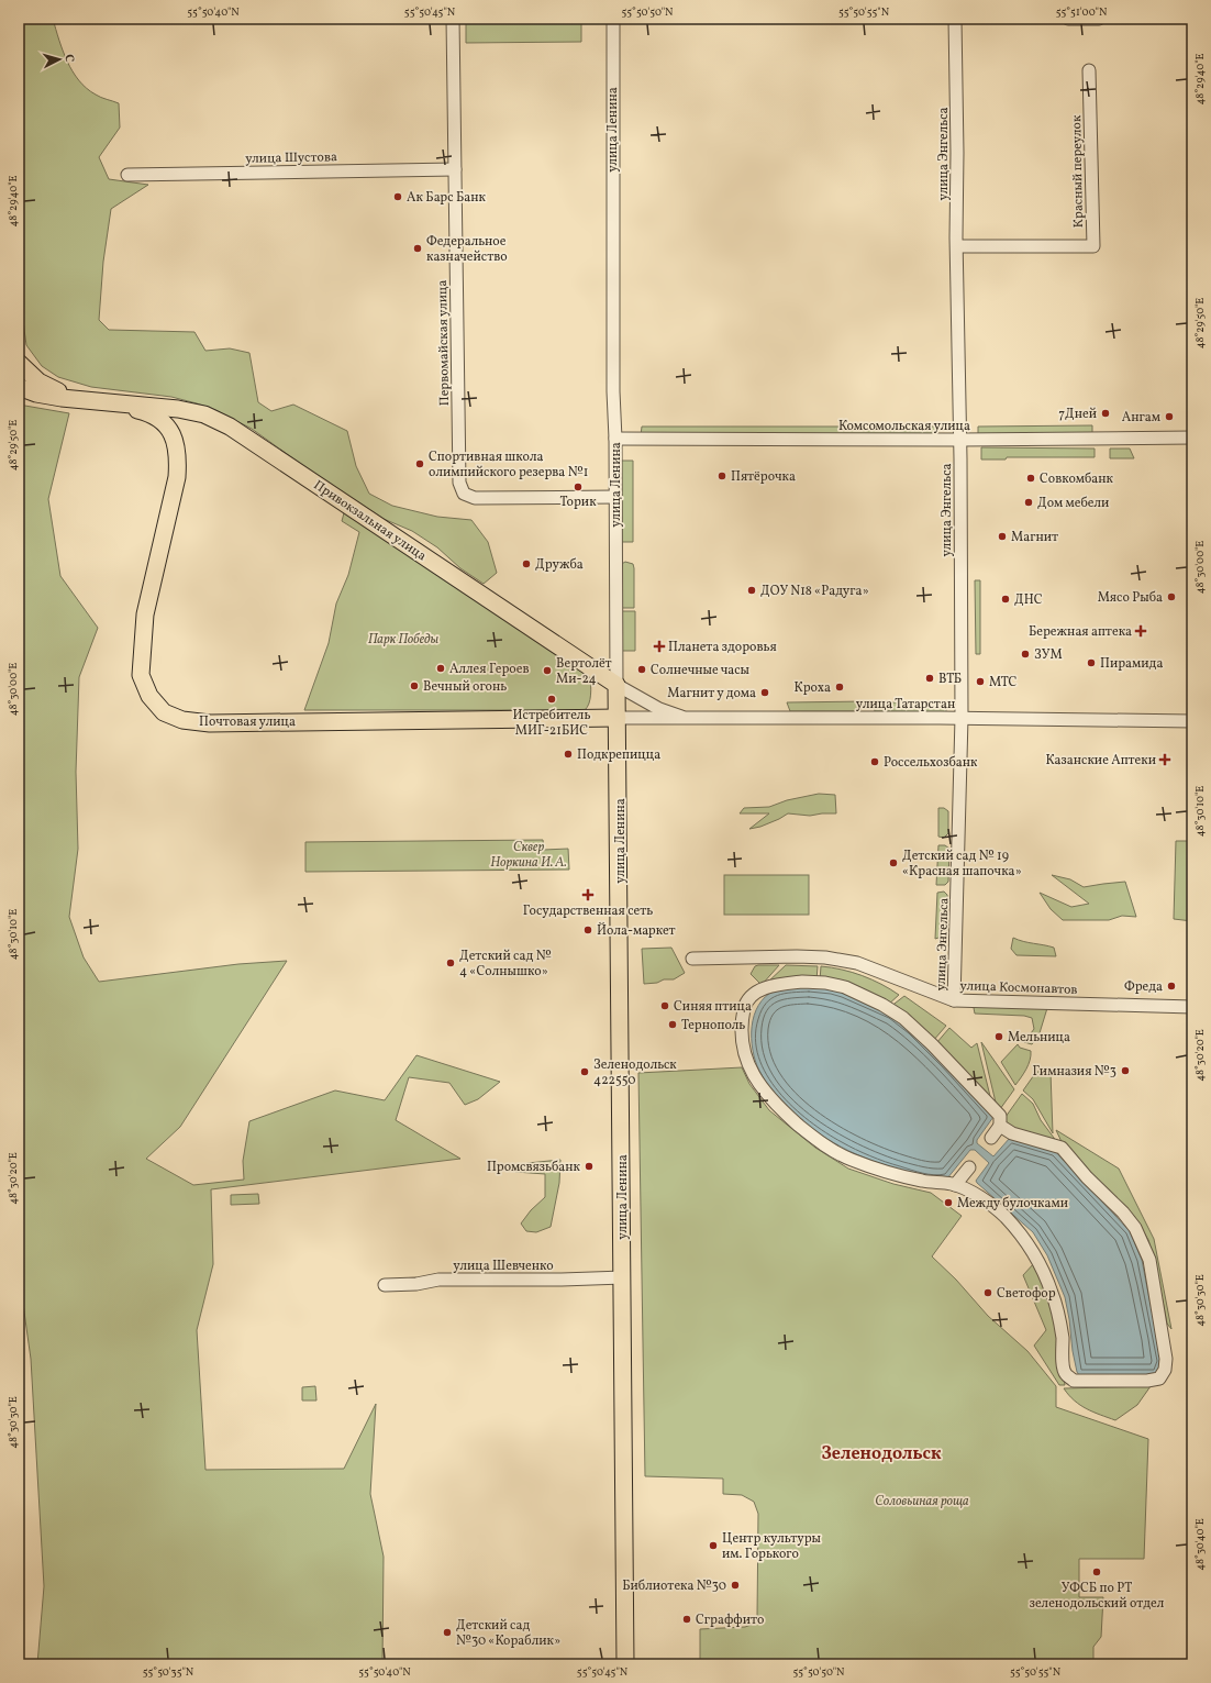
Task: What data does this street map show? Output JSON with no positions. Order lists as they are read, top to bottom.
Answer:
{
  "streets": {
    "main road": ["улица Ленина", "Привокзальная улица", "Почтовая улица"],
    "street": [
      "улица Энгельса",
      "улица Шустова",
      "Красный переулок",
      "Первомайская улица",
      "Комсомольская улица",
      "улица Татарстан",
      "улица Космонавтов",
      "улица Шевченко"
    ]
  },
  "crossings": [
    ["улица Ленина", "Первомайская улица"],
    ["улица Ленина", "Комсомольская улица"],
    ["улица Ленина", "Привокзальная улица"],
    ["улица Ленина", "улица Татарстан"],
    ["улица Ленина", "Почтовая улица"],
    ["улица Ленина", "улица Шевченко"],
    ["улица Энгельса", "Красный переулок"],
    ["улица Энгельса", "Комсомольская улица"],
    ["улица Энгельса", "улица Татарстан"],
    ["улица Энгельса", "улица Космонавтов"],
    ["улица Шустова", "Первомайская улица"],
    ["Привокзальная улица", "Почтовая улица"],
    ["улица Татарстан", "Почтовая улица"]
  ],
  "districts": ["Зеленодольск"],
  "parks": ["Парк Победы", "Сквер Норкина И. А.", "Соловьиная роща"],
  "places": {
    "other": [
      "Ак Барс Банк",
      "Федеральное казначейство",
      "7Дней",
      "Ангам",
      "Спортивная школа олимпийского резерва №1",
      "Пятёрочка",
      "Совкомбанк",
      "Торик",
      "Дом мебели",
      "Магнит",
      "Дружба",
      "ДОУ N18 «Радуга»",
      "Мясо Рыба",
      "ДНС",
      "ЗУМ",
      "Пирамида",
      "Аллея Героев",
      "Солнечные часы",
      "Вертолёт Ми-24",
      "ВТБ",
      "МТС",
      "Вечный огонь",
      "Кроха",
      "Магнит у дома",
      "Истребитель МИГ-21БИС",
      "Подкрепицца",
      "Россельхозбанк",
      "Детский сад № 19 «Красная шапочка»",
      "Йола-маркет",
      "Детский сад № 4 «Солнышко»",
      "Фреда",
      "Синяя птица",
      "Тернополь",
      "Мельница",
      "Гимназия №3",
      "Зеленодольск 422550",
      "Промсвязьбанк",
      "Между булочками",
      "Светофор",
      "Центр культуры им. Горького",
      "УФСБ по РТ зеленодольский отдел",
      "Библиотека №30",
      "Сграффито",
      "Детский сад №30 «Кораблик»"
    ],
    "health": [
      "Бережная аптека",
      "Планета здоровья",
      "Казанские Аптеки",
      "Государственная сеть"
    ]
  },
  "north": "right",
  "coordinates": [
    "55°50'40\"N",
    "55°50'45\"N",
    "55°50'50\"N",
    "55°50'55\"N",
    "55°51'00\"N",
    "48°29'40\"E",
    "48°29'50\"E",
    "48°30'00\"E",
    "48°30'10\"E",
    "48°30'20\"E",
    "48°30'30\"E",
    "48°30'40\"E",
    "55°50'35\"N"
  ]
}
